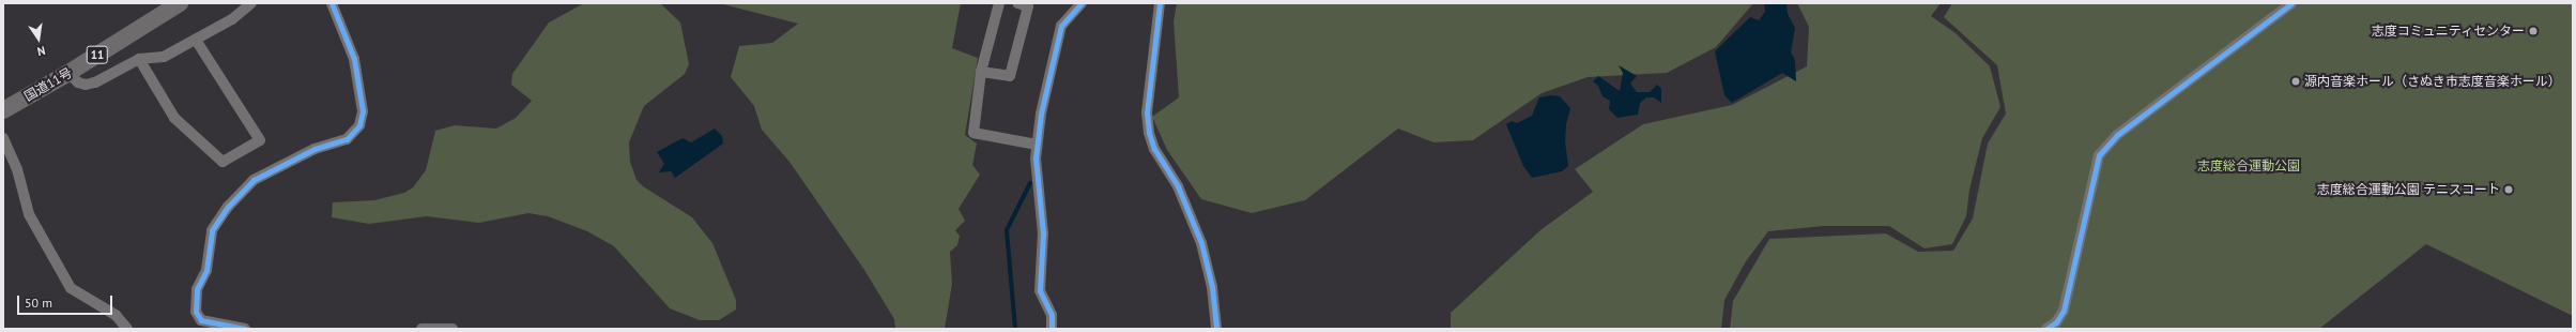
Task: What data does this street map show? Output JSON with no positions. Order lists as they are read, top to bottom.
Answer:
{
  "streets": {
    "highway": ["11", "国道11号"]
  },
  "parks": ["志度総合運動公園"],
  "places": ["志度コミュニティセンター", "源内音楽ホール（さぬき市志度音楽ホール）", "志度総合運動公園 テニスコート"],
  "scale_bar": "50 m",
  "north": "bottom"
}
